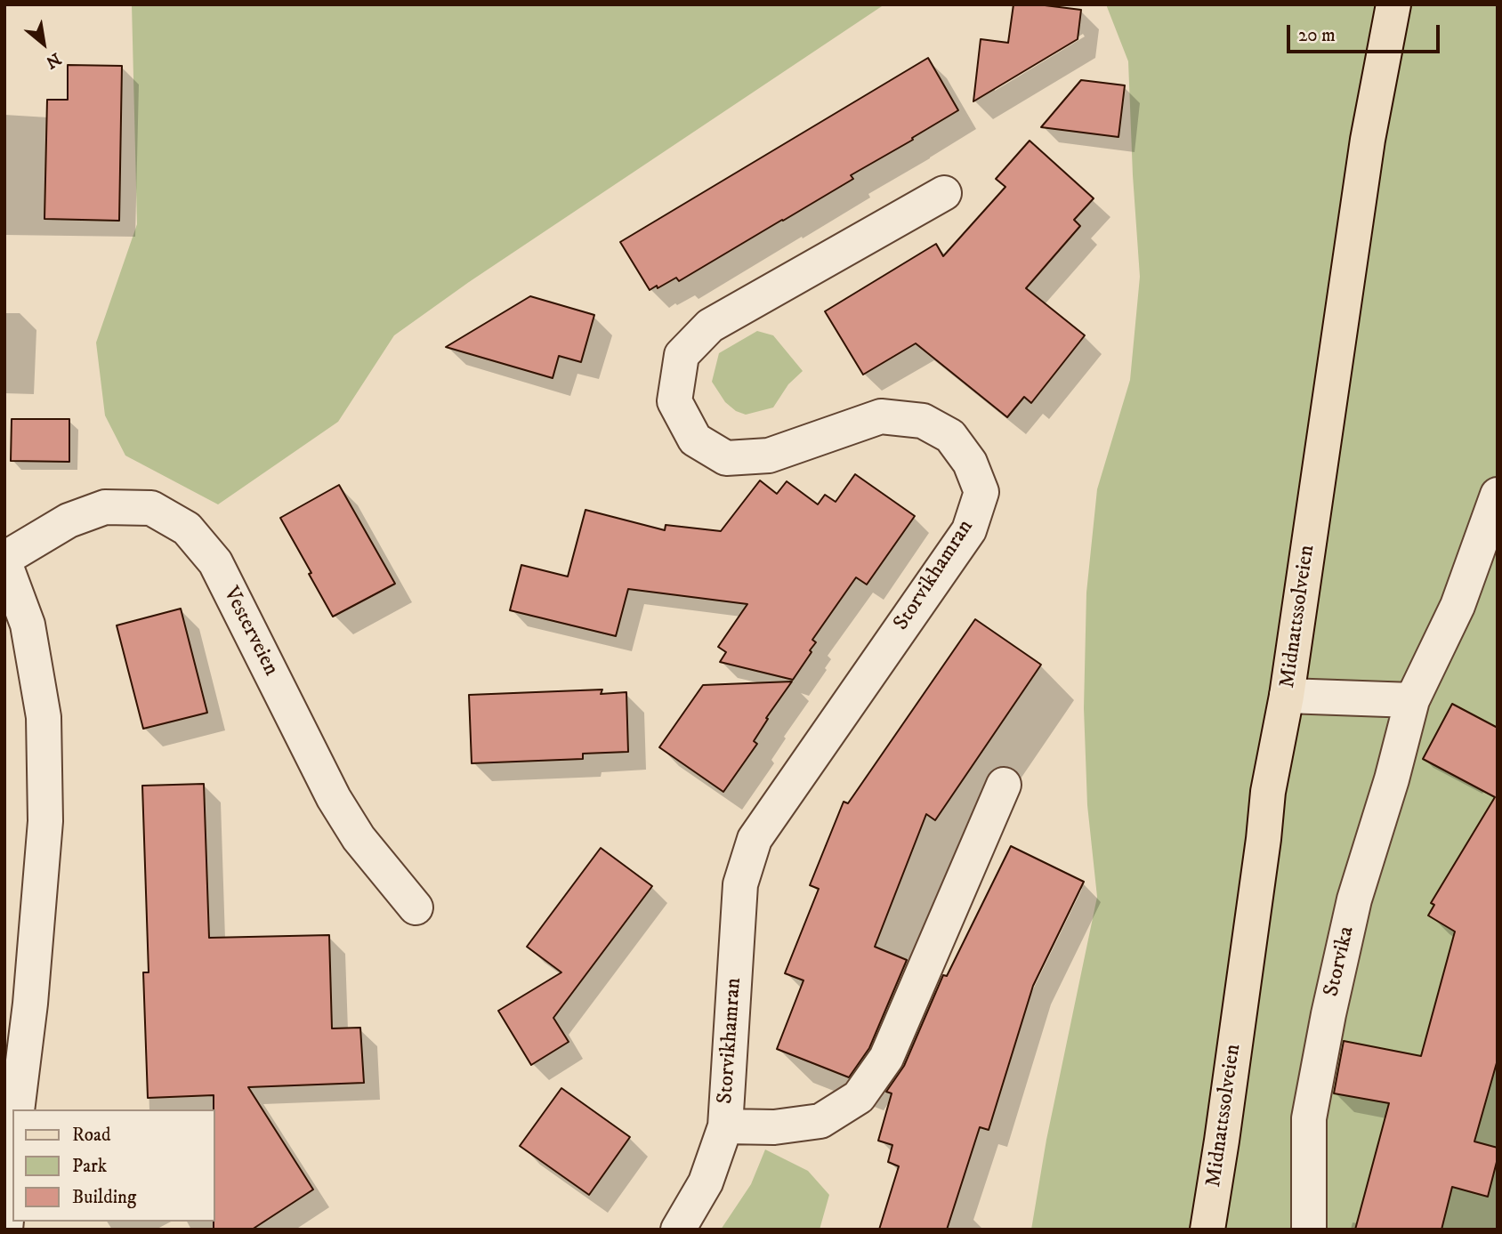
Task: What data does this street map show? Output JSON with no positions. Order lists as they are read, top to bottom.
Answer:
{
  "streets": {
    "main road": ["Midnattssolveien"],
    "street": ["Storvikhamran", "Vesterveien", "Storvika"]
  },
  "legend": ["Road", "Park", "Building"],
  "scale_bar": "20 m",
  "north": "bottom right"
}
